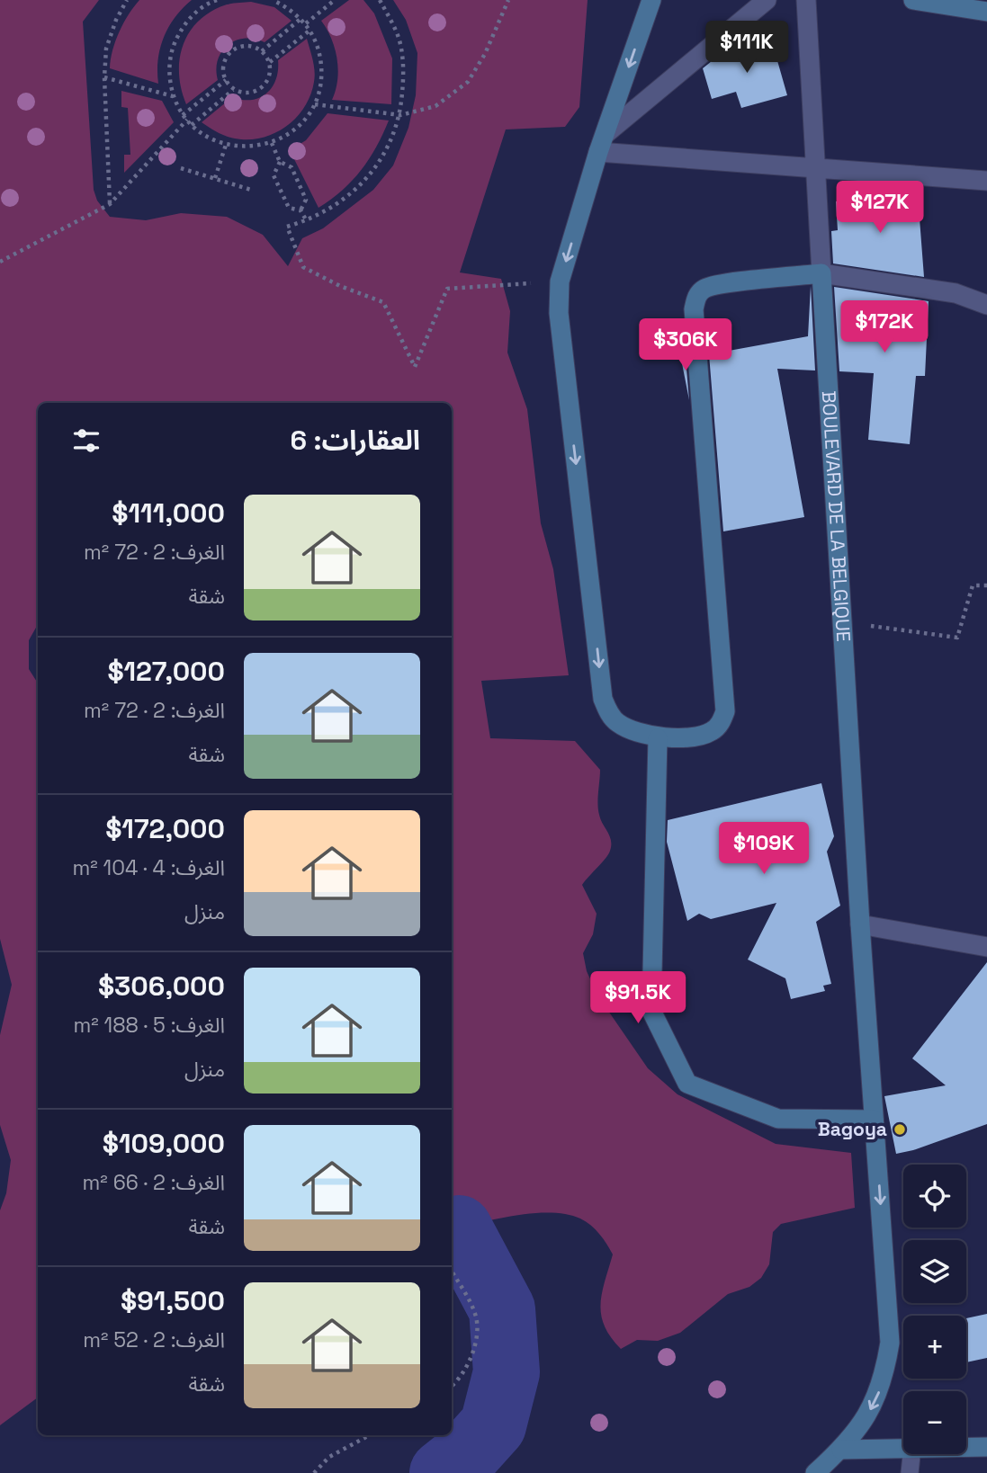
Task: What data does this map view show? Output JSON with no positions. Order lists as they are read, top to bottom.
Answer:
{
  "streets": {
    "main road": ["BOULEVARD DE LA BELGIQUE"]
  },
  "places": ["Bagoya"],
  "page": {
    "price": [
      "$111K",
      "$127K",
      "$172K",
      "$306K",
      "$109K",
      "$91.5K"
    ],
    "heading": "العقارات: 6",
    "list": [
      {
        "name": "$111,000",
        "note": "الغرف: 2 · 72 m² · شقة"
      },
      {
        "name": "$127,000",
        "note": "الغرف: 2 · 72 m² · شقة"
      },
      {
        "name": "$172,000",
        "note": "الغرف: 4 · 104 m² · منزل"
      },
      {
        "name": "$306,000",
        "note": "الغرف: 5 · 188 m² · منزل"
      },
      {
        "name": "$109,000",
        "note": "الغرف: 2 · 66 m² · شقة"
      },
      {
        "name": "$91,500",
        "note": "الغرف: 2 · 52 m² · شقة"
      }
    ],
    "map_buttons": ["+", "−"]
  }
}
